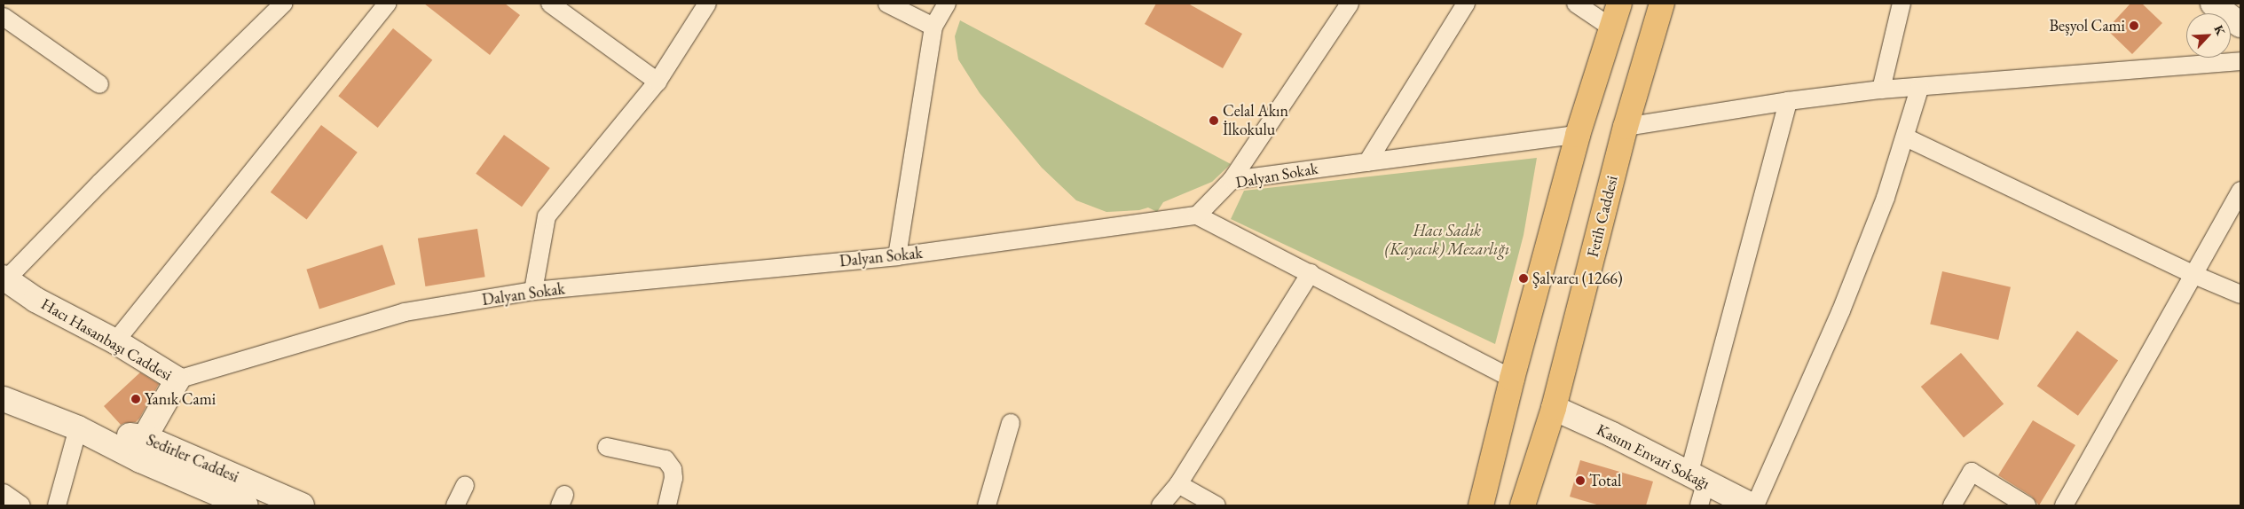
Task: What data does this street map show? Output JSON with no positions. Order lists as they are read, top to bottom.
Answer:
{
  "streets": {
    "main road": ["Fetih Caddesi"],
    "street": [
      "Dalyan Sokak",
      "Hacı Hasanbaşı Caddesi",
      "Kasım Envari Sokağı",
      "Sedirler Caddesi"
    ]
  },
  "crossings": [
    ["Dalyan Sokak", "Hacı Hasanbaşı Caddesi"],
    ["Fetih Caddesi", "Kasım Envari Sokağı"],
    ["Hacı Hasanbaşı Caddesi", "Sedirler Caddesi"]
  ],
  "parks": ["Hacı Sadık (Kayacık) Mezarlığı"],
  "places": [
    "Beşyol Cami",
    "Celal Akın İlkokulu",
    "Şalvarcı (1266)",
    "Yanık Cami",
    "Total"
  ],
  "north": "top right"
}
